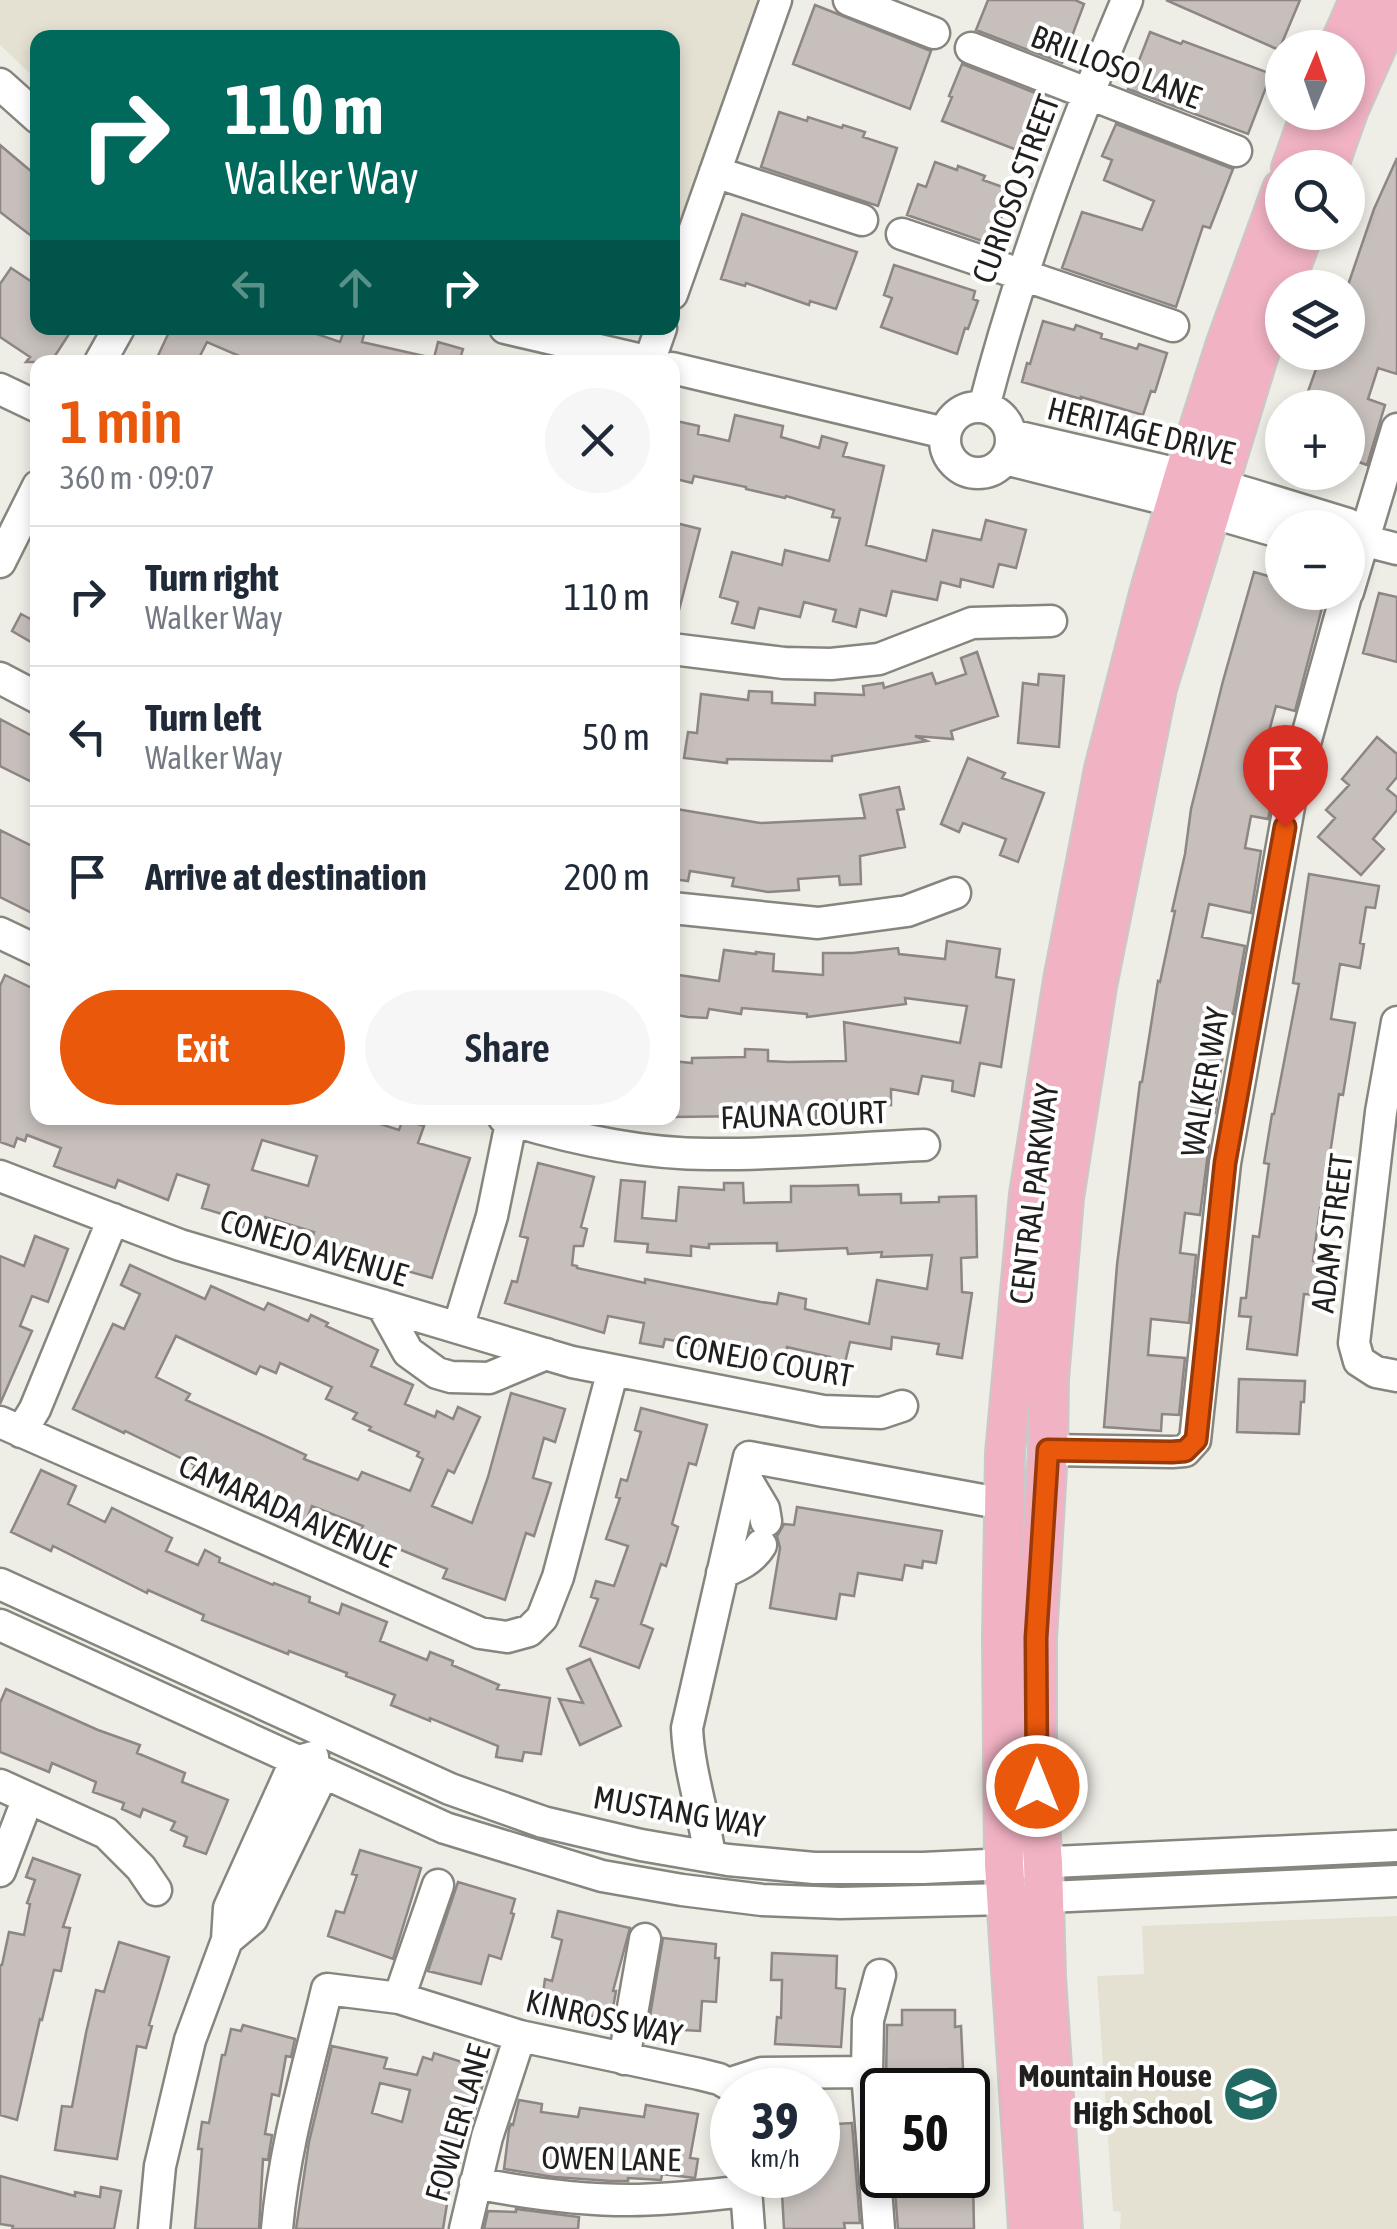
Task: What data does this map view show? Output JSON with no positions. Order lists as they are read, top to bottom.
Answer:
{
  "streets": {
    "main road": ["CENTRAL PARKWAY"],
    "street": [
      "BRILLOSO LANE",
      "CURIOSO STREET",
      "HERITAGE DRIVE",
      "WALKER WAY",
      "FAUNA COURT",
      "ADAM STREET",
      "CONEJO AVENUE",
      "CONEJO COURT",
      "CAMARADA AVENUE",
      "MUSTANG WAY",
      "KINROSS WAY",
      "FOWLER LANE",
      "OWEN LANE"
    ]
  },
  "crossings": [
    ["BRILLOSO LANE", "CURIOSO STREET"],
    ["CURIOSO STREET", "HERITAGE DRIVE"],
    ["HERITAGE DRIVE", "CENTRAL PARKWAY"],
    ["WALKER WAY", "CENTRAL PARKWAY"],
    ["CENTRAL PARKWAY", "MUSTANG WAY"],
    ["CONEJO AVENUE", "CONEJO COURT"],
    ["CONEJO AVENUE", "CAMARADA AVENUE"],
    ["CONEJO COURT", "CAMARADA AVENUE"],
    ["KINROSS WAY", "FOWLER LANE"],
    ["FOWLER LANE", "OWEN LANE"]
  ],
  "places": {
    "school or university": ["Mountain House High School"]
  },
  "north": "top",
  "page": {
    "map_buttons": ["+", "−"],
    "turn": ["110 m", "Walker Way"],
    "heading": ["1 min", "360 m · 09:07"],
    "list": [
      {
        "name": "Turn right",
        "note": "Walker Way",
        "value": "110 m"
      },
      {
        "name": "Turn left",
        "note": "Walker Way",
        "value": "50 m"
      },
      {
        "name": "Arrive at destination",
        "value": "200 m"
      }
    ],
    "buttons": ["Exit", "Share"],
    "speed": "39 km/h",
    "limit": "50"
  }
}
